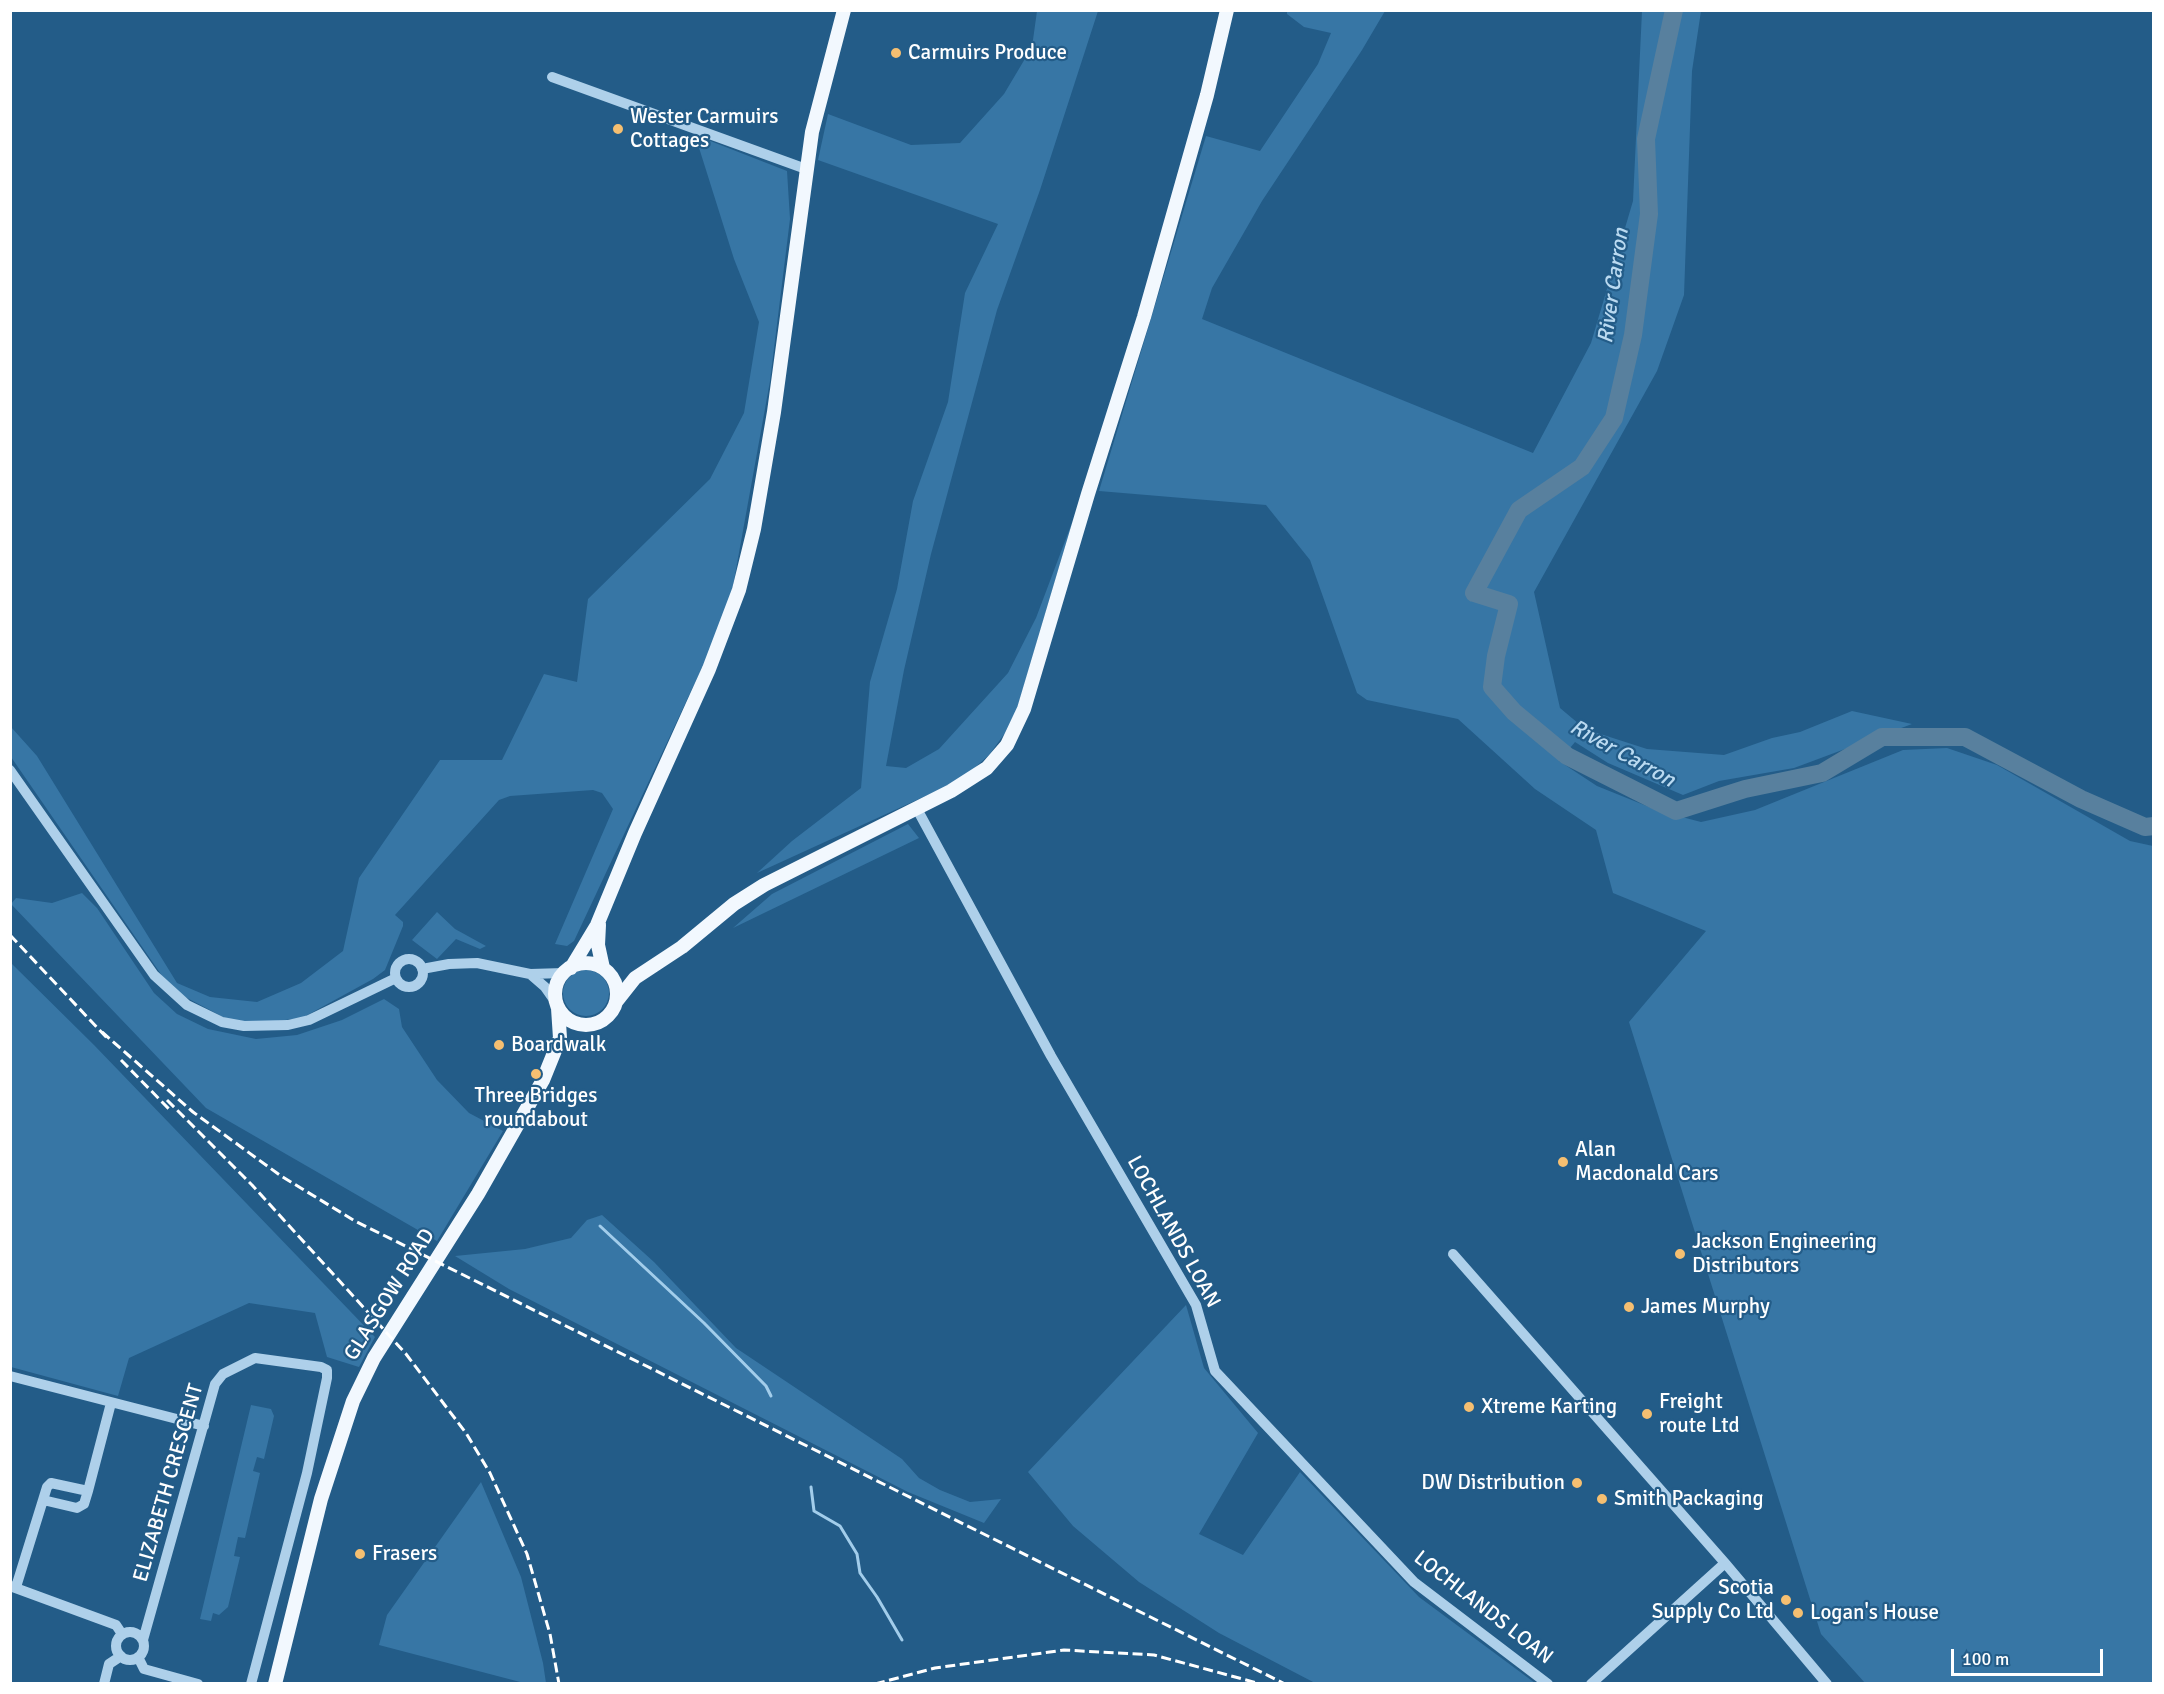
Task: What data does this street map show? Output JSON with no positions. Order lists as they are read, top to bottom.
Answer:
{
  "streets": {
    "main road": ["GLASGOW ROAD"],
    "street": ["LOCHLANDS LOAN", "ELIZABETH CRESCENT"]
  },
  "crossings": [
    ["GLASGOW ROAD", "ELIZABETH CRESCENT"]
  ],
  "water": ["River Carron"],
  "places": [
    "Carmuirs Produce",
    "Wester Carmuirs Cottages",
    "Boardwalk",
    "Three Bridges roundabout",
    "Alan Macdonald Cars",
    "Jackson Engineering Distributors",
    "James Murphy",
    "Xtreme Karting",
    "Freight route Ltd",
    "DW Distribution",
    "Smith Packaging",
    "Frasers",
    "Scotia Supply Co Ltd",
    "Logan's House"
  ],
  "scale_bar": "100 m"
}
